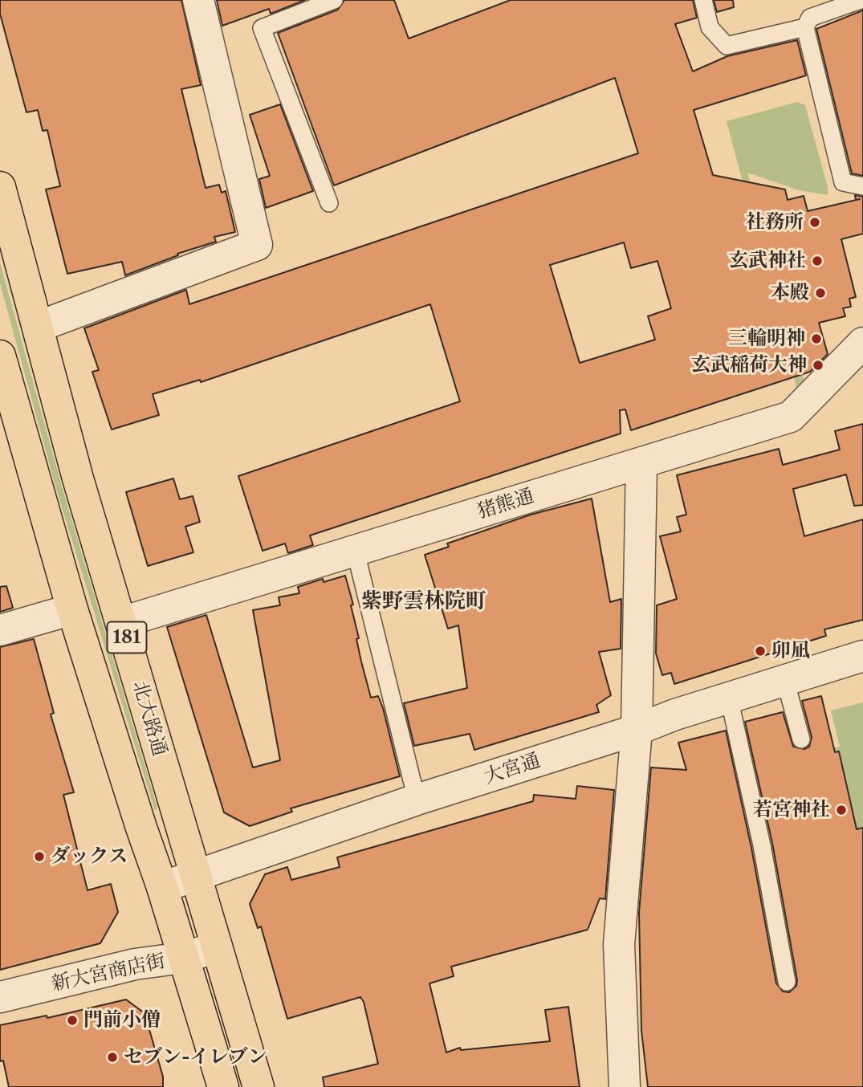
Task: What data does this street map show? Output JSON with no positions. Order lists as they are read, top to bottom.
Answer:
{
  "streets": {
    "main road": ["181", "北大路通"],
    "street": ["猪熊通", "大宮通", "新大宮商店街"]
  },
  "crossings": [
    ["猪熊通", "北大路通"],
    ["北大路通", "大宮通"],
    ["北大路通", "新大宮商店街"]
  ],
  "districts": ["紫野雲林院町"],
  "places": [
    "社務所",
    "玄武神社",
    "本殿",
    "三輪明神",
    "玄武稲荷大神",
    "卯凪",
    "若宮神社",
    "ダックス",
    "門前小僧",
    "セブン-イレブン"
  ]
}
